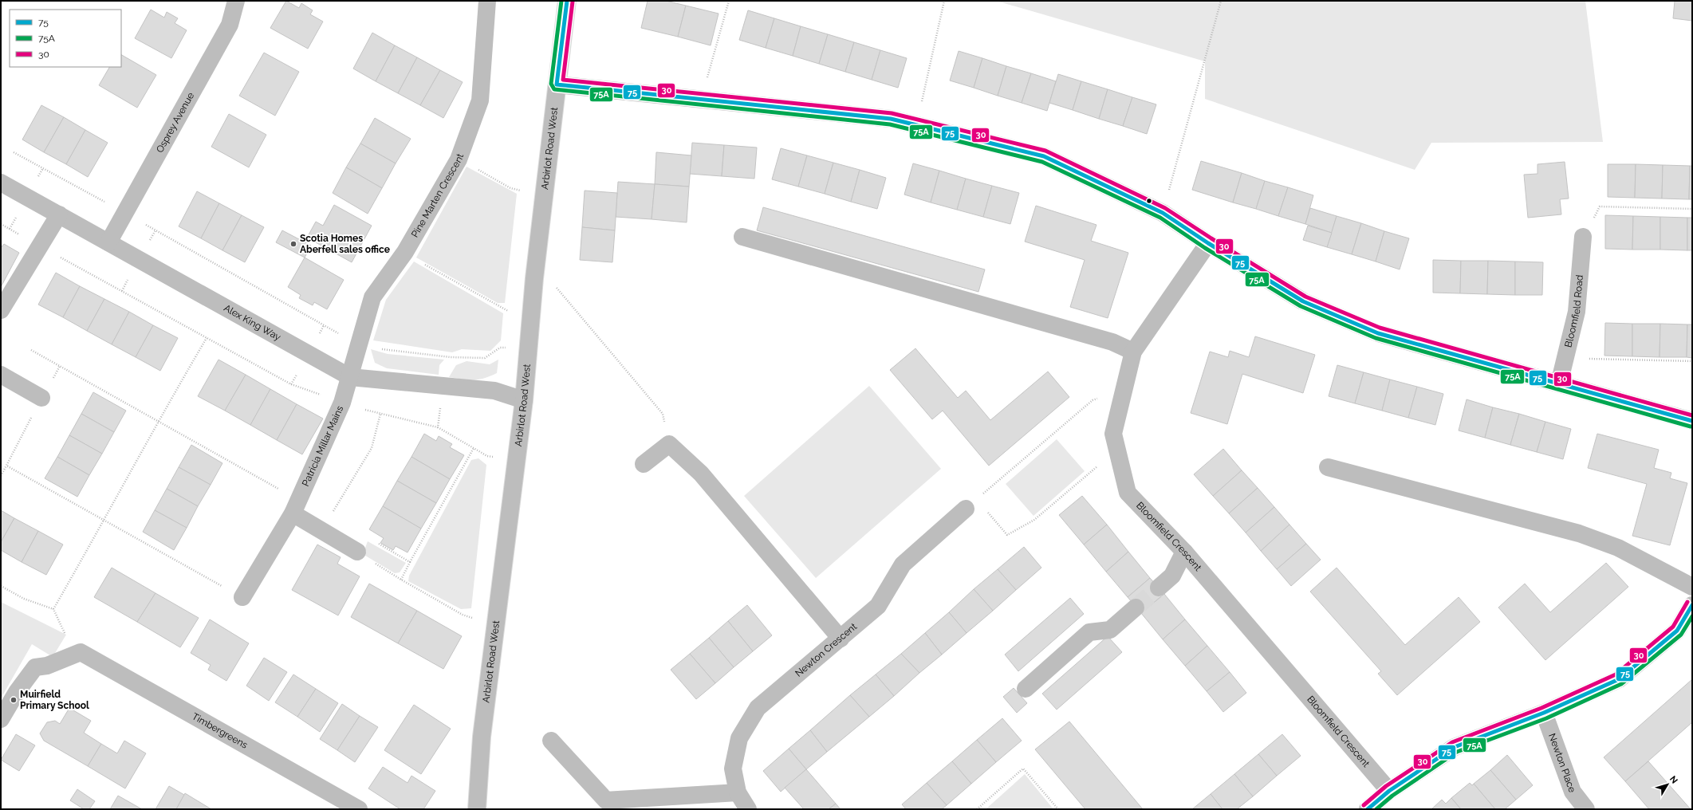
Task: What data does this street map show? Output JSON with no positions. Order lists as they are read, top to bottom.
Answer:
{
  "streets": {
    "street": [
      "Osprey Avenue",
      "Arbirlot Road West",
      "Pine Marten Crescent",
      "Bloomfield Road",
      "Alex King Way",
      "Patricia Millar Mains",
      "Bloomfield Crescent",
      "Newton Crescent",
      "Timbergreens",
      "Newton Place"
    ]
  },
  "crossings": [
    ["Osprey Avenue", "Alex King Way"],
    ["Arbirlot Road West", "Alex King Way"],
    ["Pine Marten Crescent", "Alex King Way"],
    ["Pine Marten Crescent", "Patricia Millar Mains"],
    ["Alex King Way", "Patricia Millar Mains"]
  ],
  "places": ["Scotia Homes Aberfell sales office", "Muirfield Primary School"],
  "lines": ["transit line 75", "transit line 75A", "transit line 30"],
  "legend": ["75", "75A", "30"],
  "north": "top right"
}
